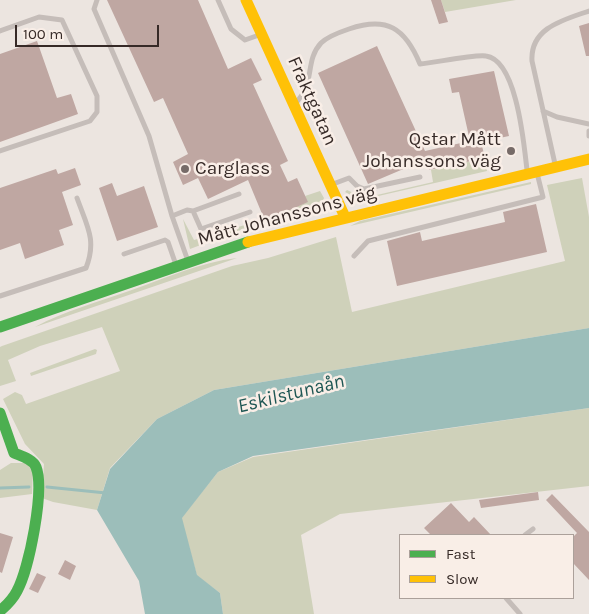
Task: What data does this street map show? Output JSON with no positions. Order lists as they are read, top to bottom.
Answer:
{
  "streets": {
    "street": ["Fraktgatan", "Mått Johanssons väg"]
  },
  "crossings": [
    ["Fraktgatan", "Mått Johanssons väg"]
  ],
  "water": ["Eskilstunaån"],
  "places": ["Qstar Mått Johanssons väg", "Carglass"],
  "legend": ["Fast", "Slow"],
  "scale_bar": "100 m"
}
